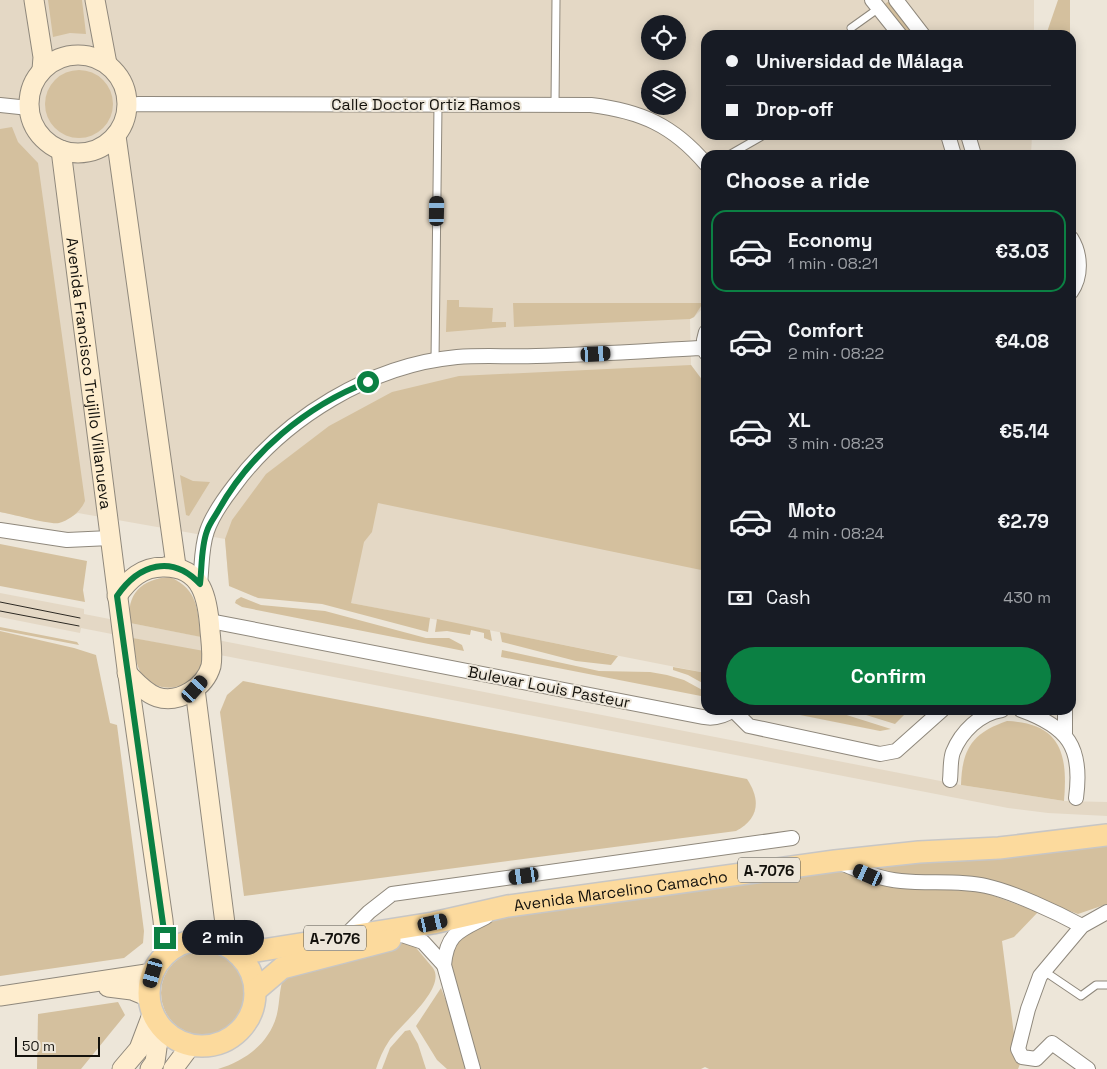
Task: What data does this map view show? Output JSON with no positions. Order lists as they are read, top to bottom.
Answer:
{
  "streets": {
    "main road": ["A-7076", "Avenida Marcelino Camacho"],
    "street": ["Calle Doctor Ortiz Ramos", "Avenida Francisco Trujillo Villanueva", "Bulevar Louis Pasteur"]
  },
  "crossings": [
    ["Calle Doctor Ortiz Ramos", "Avenida Francisco Trujillo Villanueva"],
    ["Avenida Francisco Trujillo Villanueva", "Bulevar Louis Pasteur"],
    ["A-7076", "Avenida Marcelino Camacho"]
  ],
  "scale_bar": "50 m",
  "page": {
    "banner": ["Universidad de Málaga", "Drop-off"],
    "heading": "Choose a ride",
    "list": [
      {
        "name": "Economy",
        "note": "1 min · 08:21",
        "value": "€3.03"
      },
      {
        "name": "Comfort",
        "note": "2 min · 08:22",
        "value": "€4.08"
      },
      {
        "name": "XL",
        "note": "3 min · 08:23",
        "value": "€5.14"
      },
      {
        "name": "Moto",
        "note": "4 min · 08:24",
        "value": "€2.79"
      }
    ],
    "pay": ["Cash", "430 m"],
    "buttons": "Confirm",
    "bubble": "2 min",
    "scale": "50 m"
  }
}
